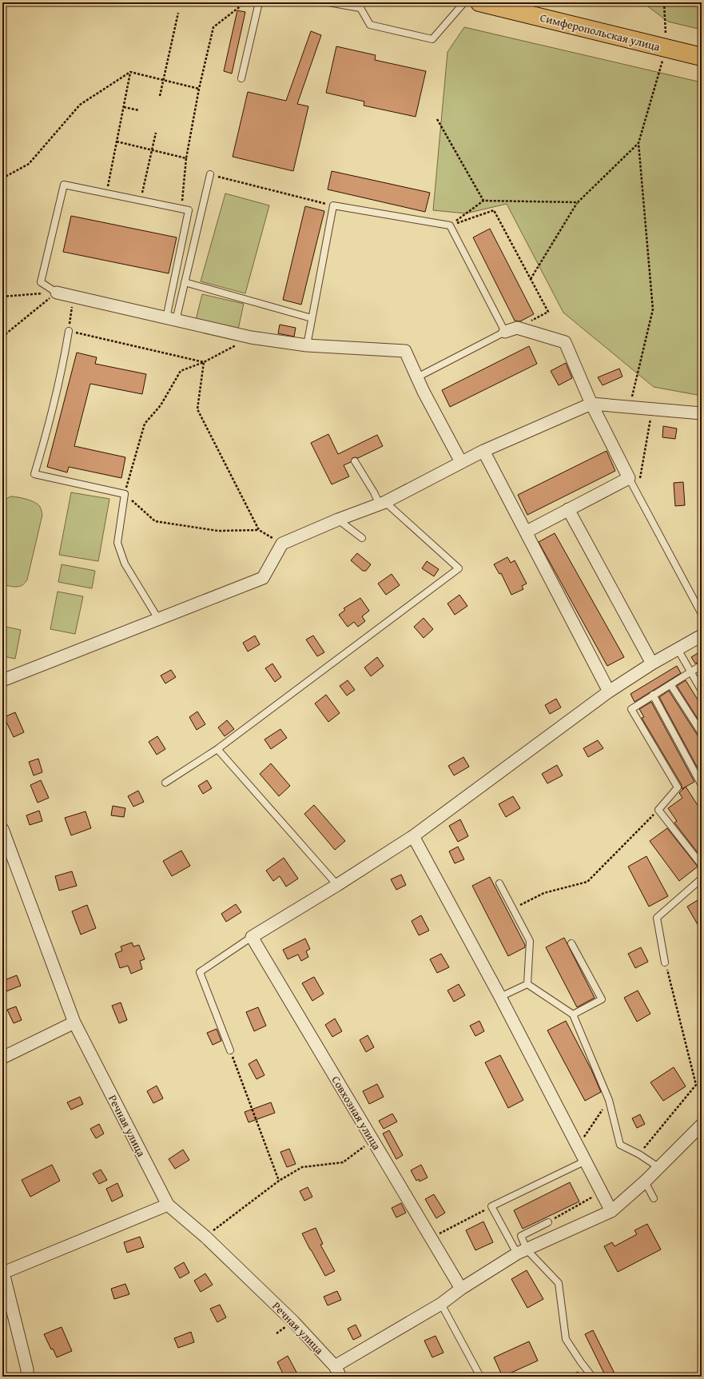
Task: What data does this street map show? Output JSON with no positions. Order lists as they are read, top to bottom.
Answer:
{
  "streets": {
    "main road": ["Симферопольская улица"],
    "street": ["Совхозная улица", "Речная улица"]
  }
}
